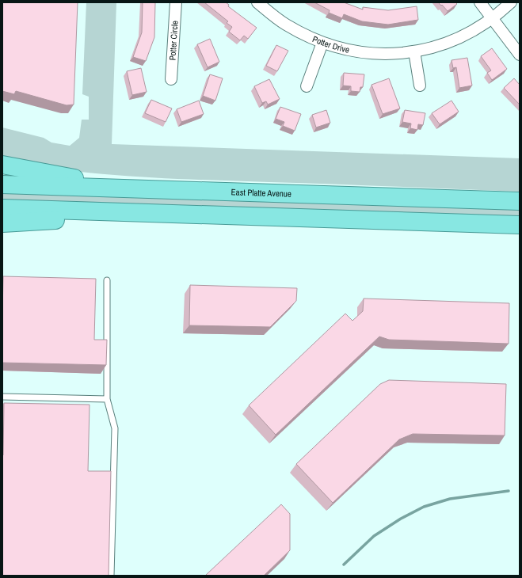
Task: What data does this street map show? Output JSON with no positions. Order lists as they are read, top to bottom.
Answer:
{
  "streets": {
    "highway": ["East Platte Avenue"],
    "street": ["Potter Circle", "Potter Drive"]
  }
}
